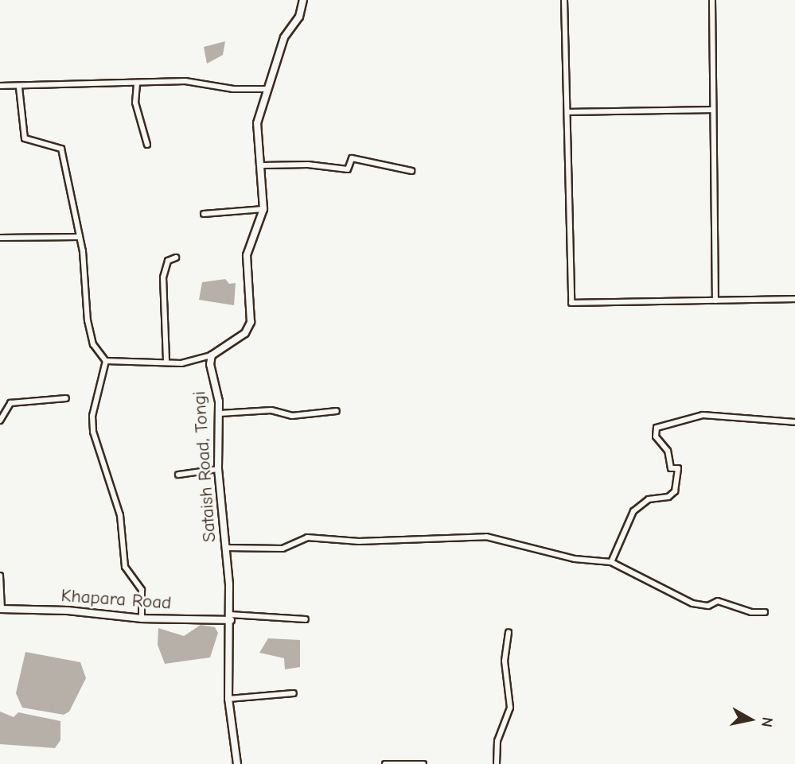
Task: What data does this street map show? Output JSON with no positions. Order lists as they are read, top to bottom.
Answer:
{
  "streets": {
    "street": ["Sataish Road, Tongi", "Khapara Road"]
  },
  "crossings": [
    ["Sataish Road, Tongi", "Khapara Road"]
  ],
  "north": "right"
}
